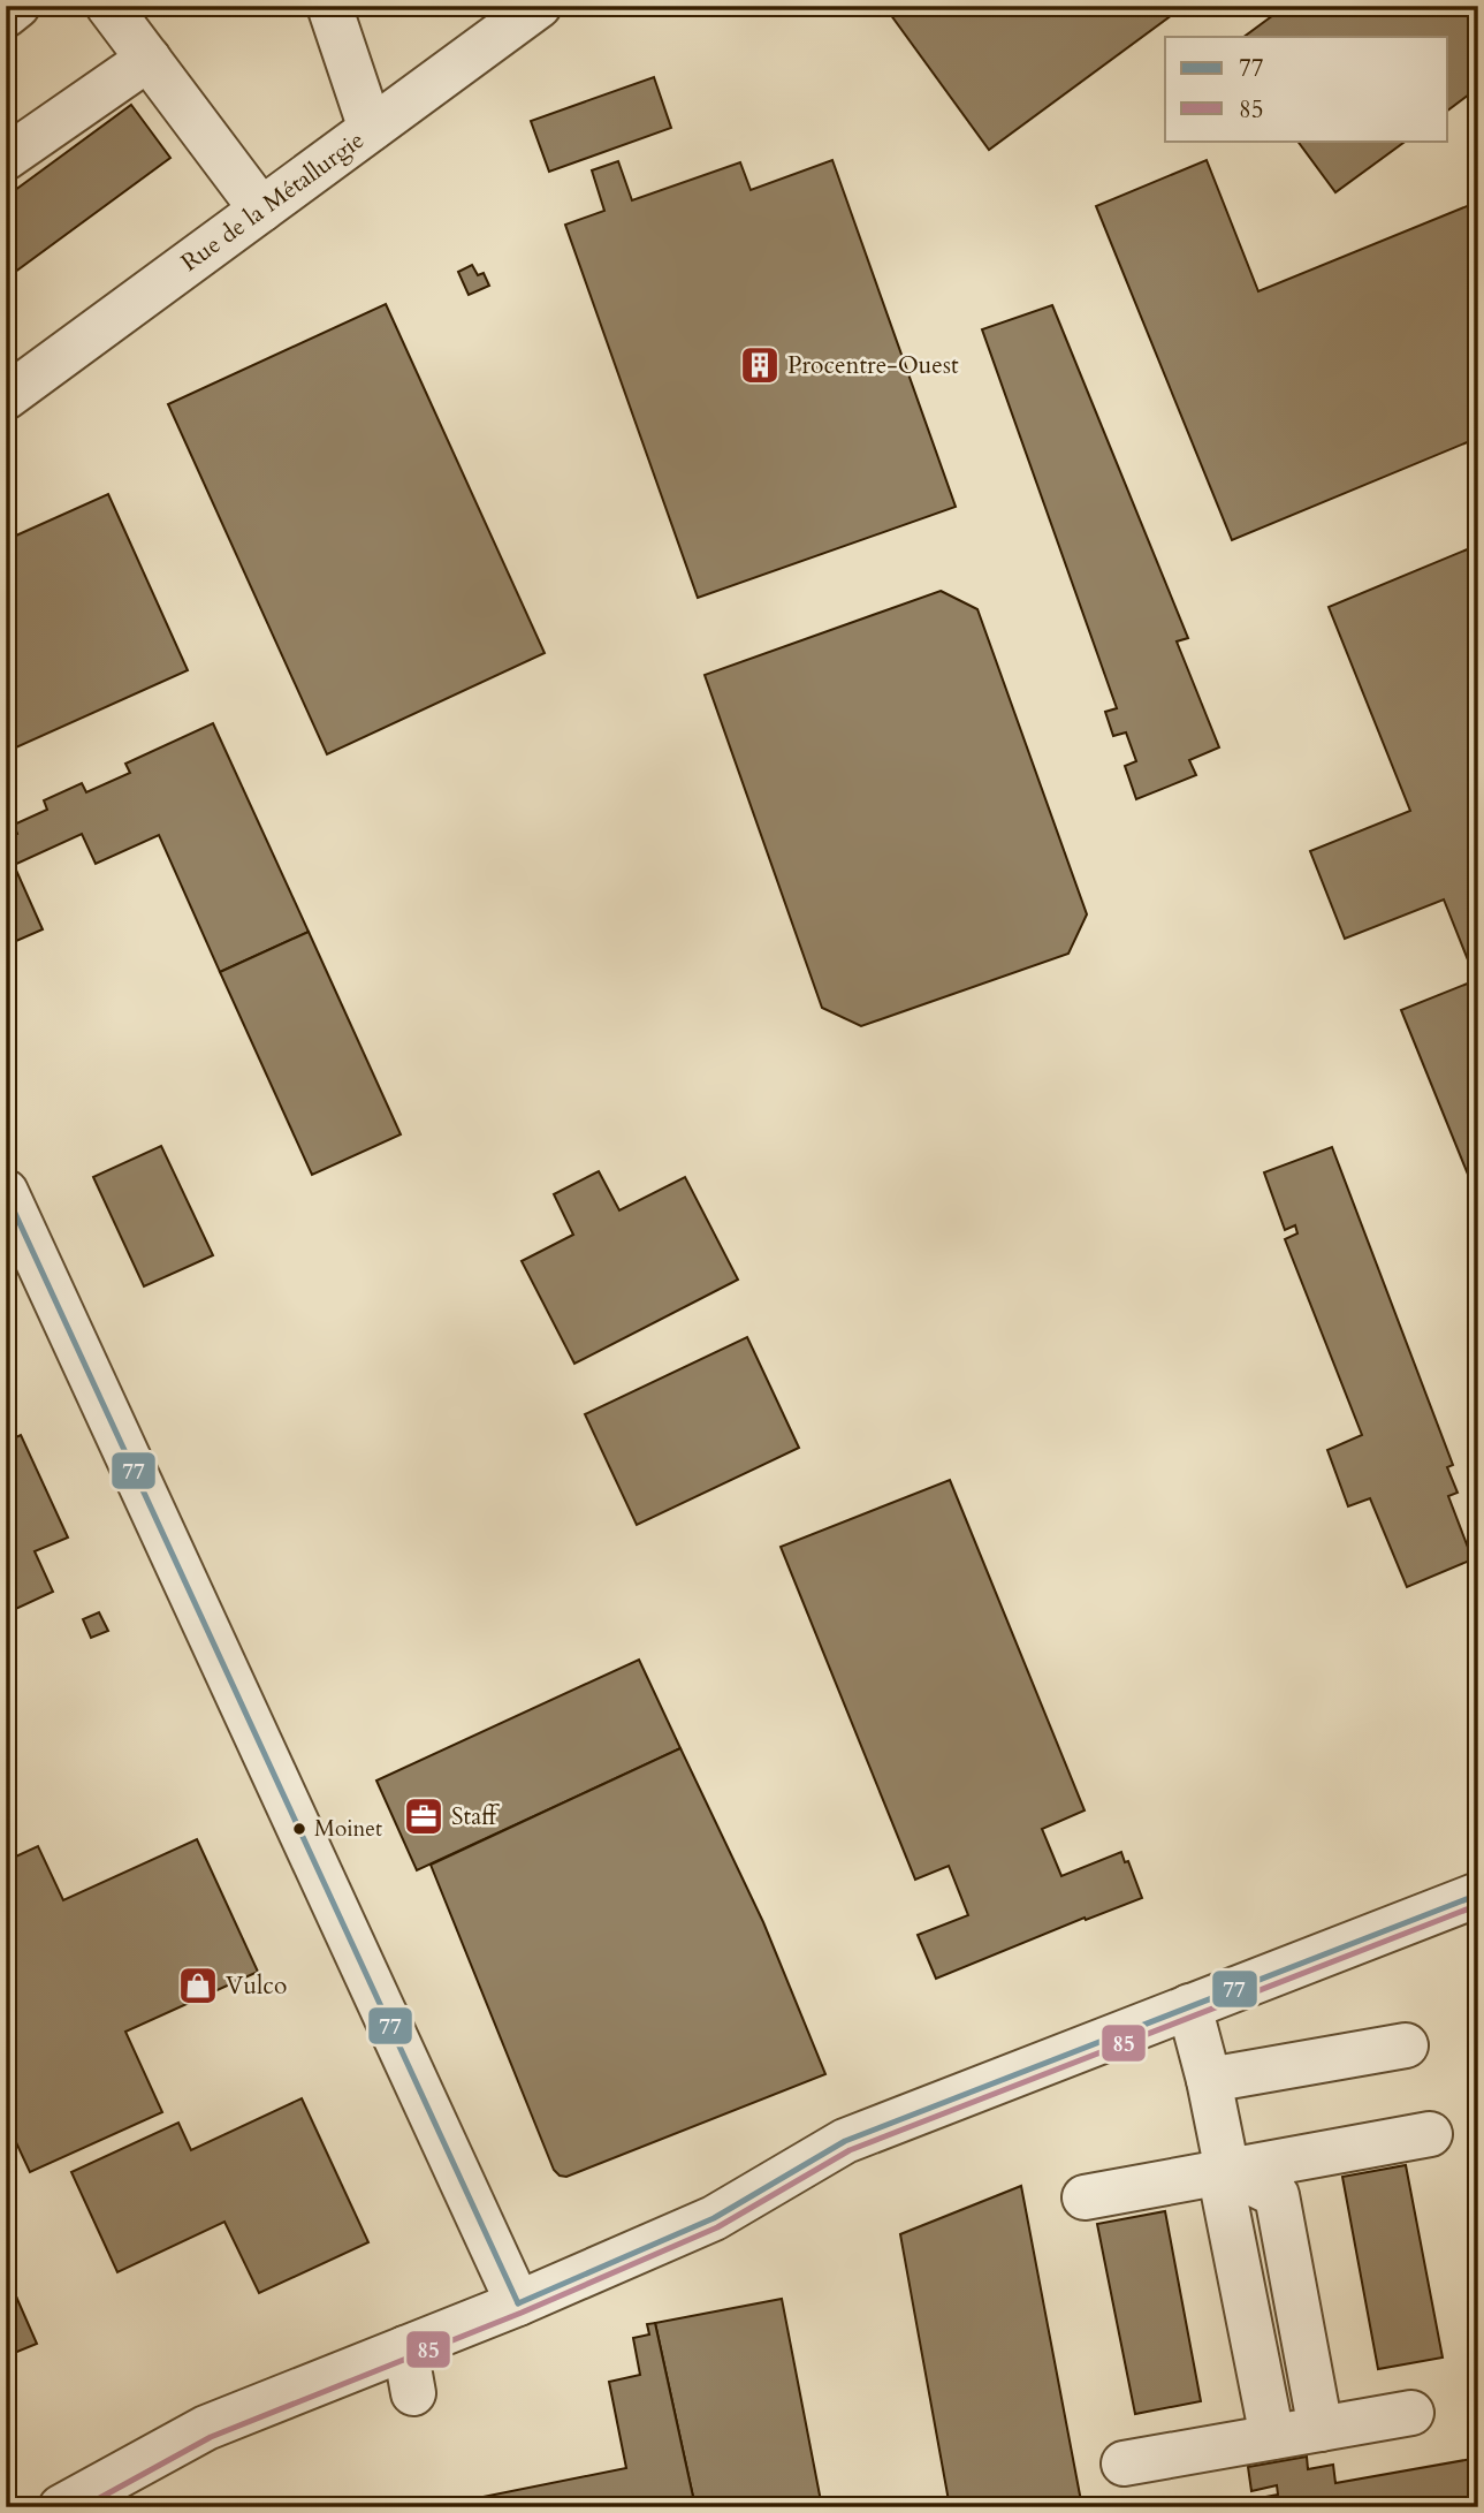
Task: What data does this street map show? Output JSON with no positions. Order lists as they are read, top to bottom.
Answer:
{
  "streets": {
    "street": ["Rue de la Métallurgie"]
  },
  "places": {
    "building": ["Procentre-Ouest"],
    "office": ["Staff"],
    "other": ["Moinet"],
    "shop": ["Vulco"]
  },
  "lines": ["transit line 77", "transit line 85"],
  "legend": ["77", "85"]
}
